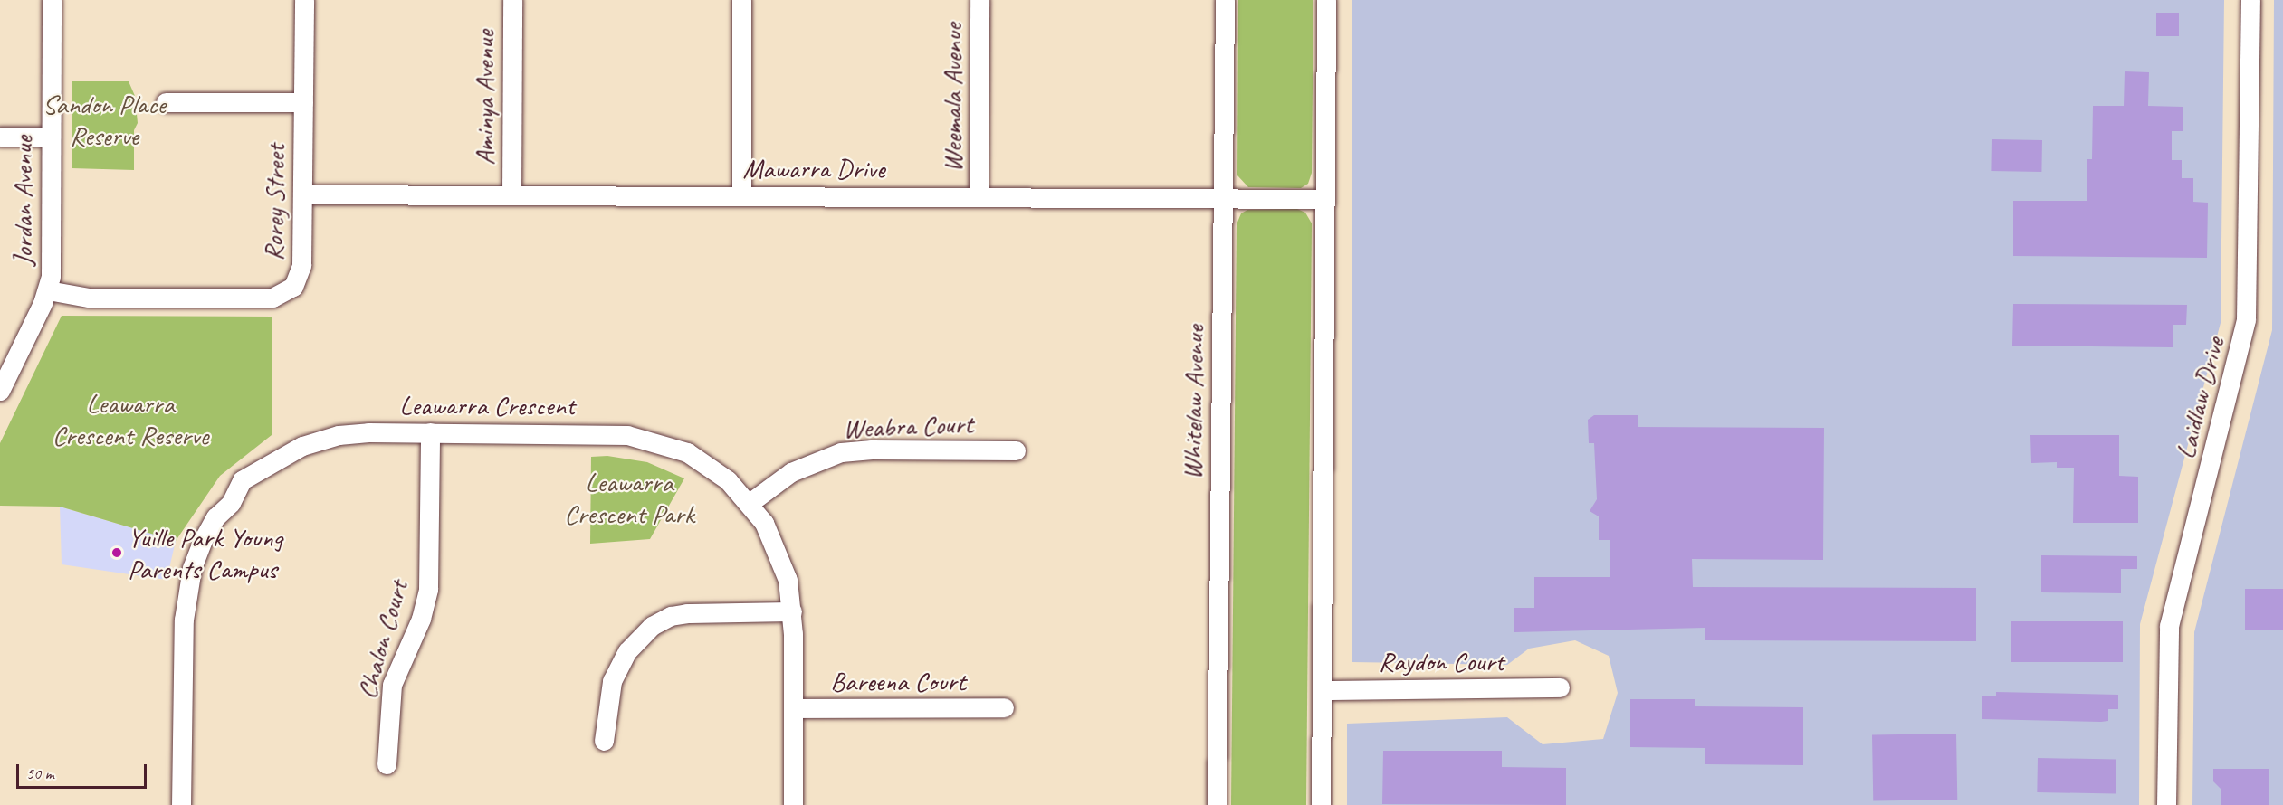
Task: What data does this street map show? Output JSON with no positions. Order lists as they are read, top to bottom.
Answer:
{
  "streets": {
    "street": [
      "Aminya Avenue",
      "Weemala Avenue",
      "Mawarra Drive",
      "Jordan Avenue",
      "Rorey Street",
      "Laidlaw Drive",
      "Whitelaw Avenue",
      "Leawarra Crescent",
      "Weabra Court",
      "Chalon Court",
      "Raydon Court",
      "Bareena Court"
    ]
  },
  "crossings": [
    ["Aminya Avenue", "Mawarra Drive"],
    ["Weemala Avenue", "Mawarra Drive"],
    ["Mawarra Drive", "Rorey Street"],
    ["Mawarra Drive", "Whitelaw Avenue"],
    ["Jordan Avenue", "Rorey Street"],
    ["Leawarra Crescent", "Weabra Court"],
    ["Leawarra Crescent", "Chalon Court"],
    ["Leawarra Crescent", "Bareena Court"]
  ],
  "parks": ["Sandon Place Reserve", "Leawarra Crescent Reserve", "Leawarra Crescent Park"],
  "places": ["Yuille Park Young Parents Campus"],
  "scale_bar": "50 m"
}
